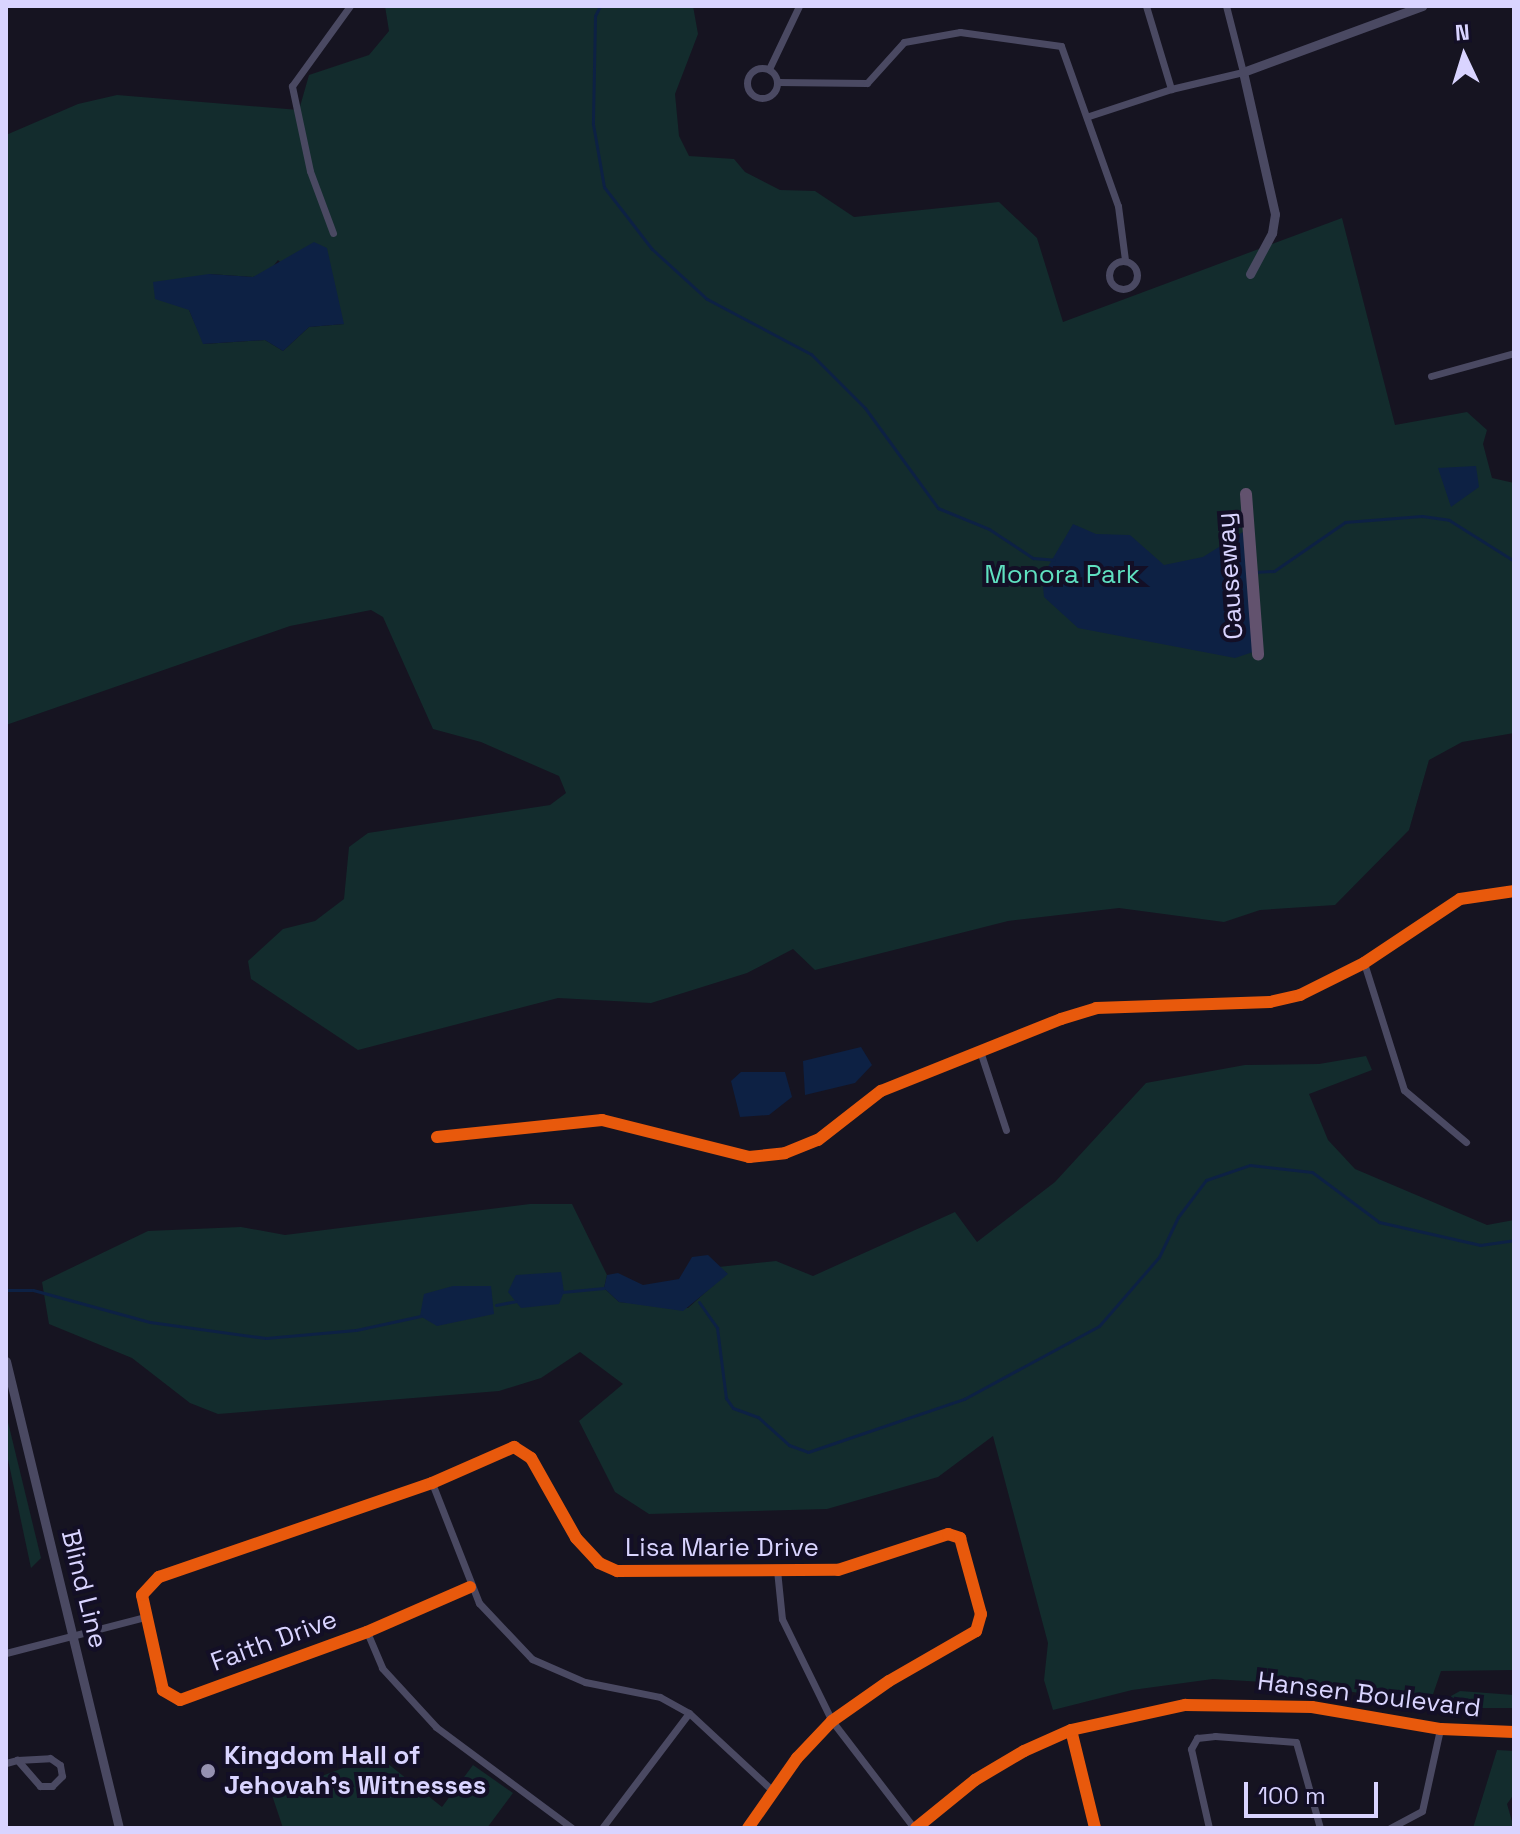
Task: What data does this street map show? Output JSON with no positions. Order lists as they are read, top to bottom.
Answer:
{
  "streets": {
    "highway": ["Causeway"],
    "street": [
      "Lisa Marie Drive",
      "Blind Line",
      "Faith Drive",
      "Hansen Boulevard"
    ]
  },
  "crossings": [
    ["Lisa Marie Drive", "Faith Drive"]
  ],
  "parks": ["Monora Park"],
  "places": ["Kingdom Hall of Jehovah's Witnesses"],
  "scale_bar": "100 m",
  "north": "top"
}
